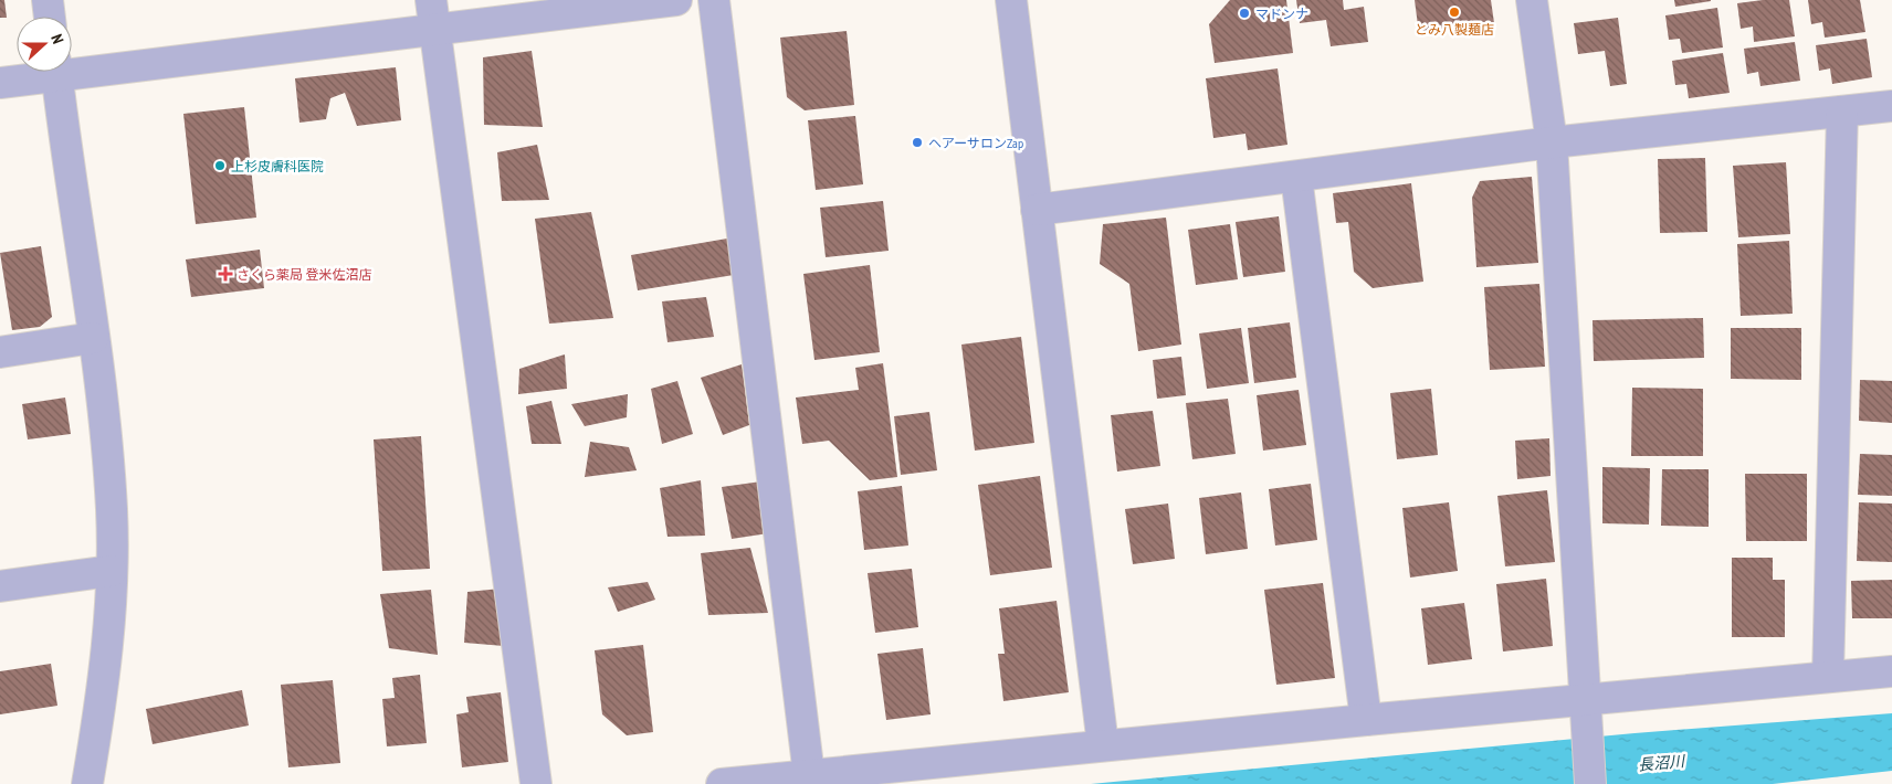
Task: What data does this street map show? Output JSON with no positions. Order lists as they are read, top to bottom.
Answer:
{
  "water": ["長沼川"],
  "places": {
    "other": [
      "とみ八製麺店",
      "マドンナ",
      "ヘアーサロンZap",
      "上杉皮膚科医院"
    ],
    "health": ["さくら薬局 登米佐沼店"]
  },
  "north": "right"
}
